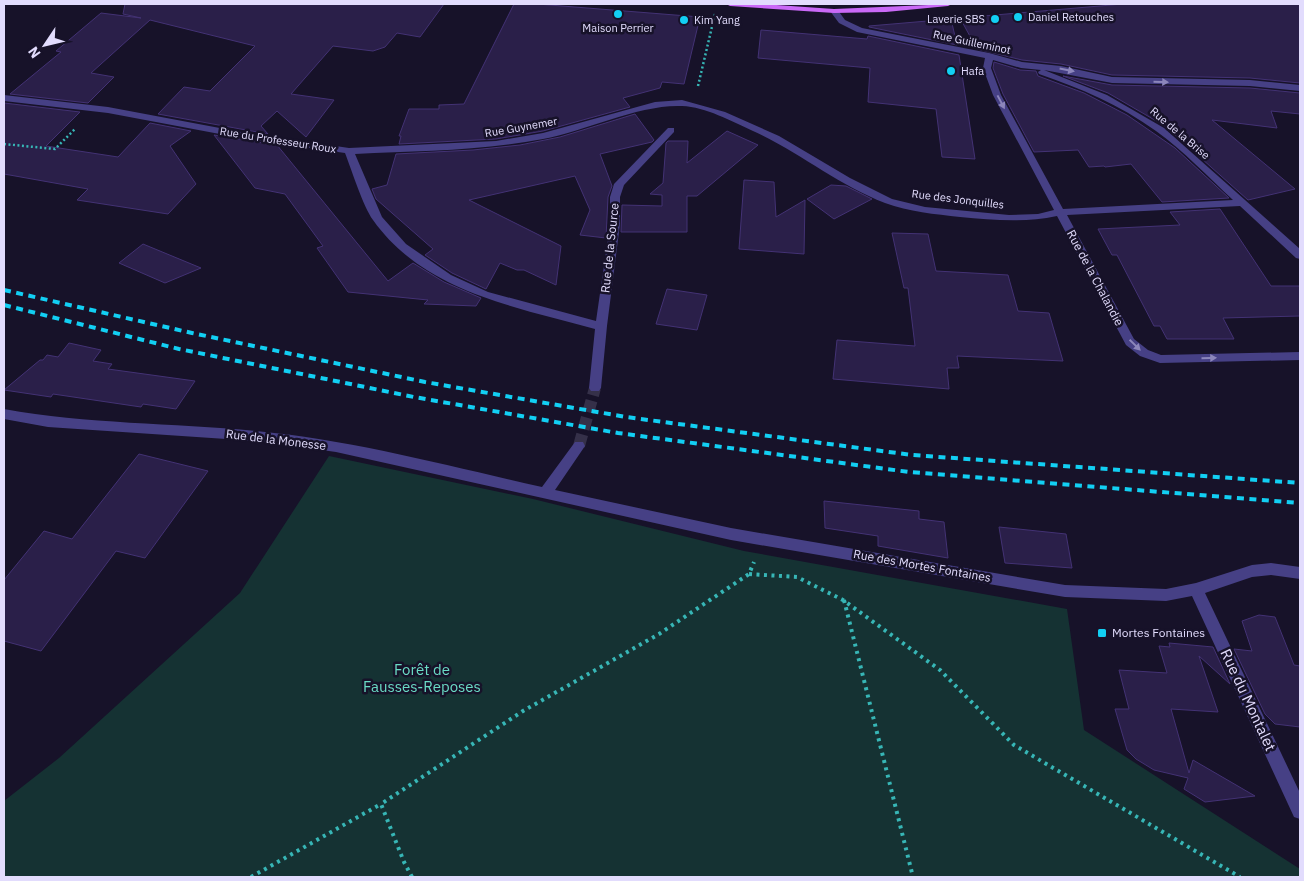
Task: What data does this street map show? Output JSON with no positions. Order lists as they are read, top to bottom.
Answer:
{
  "streets": {
    "street": [
      "Rue Guilleminot",
      "Rue Guynemer",
      "Rue de la Brise",
      "Rue du Professeur Roux",
      "Rue des Jonquilles",
      "Rue de la Source",
      "Rue de la Chalandie",
      "Rue de la Monesse",
      "Rue des Mortes Fontaines",
      "Rue du Montalet"
    ]
  },
  "crossings": [
    ["Rue Guilleminot", "Rue de la Brise"],
    ["Rue Guilleminot", "Rue de la Chalandie"],
    ["Rue Guynemer", "Rue du Professeur Roux"],
    ["Rue Guynemer", "Rue des Jonquilles"],
    ["Rue de la Brise", "Rue des Jonquilles"],
    ["Rue du Professeur Roux", "Rue de la Source"],
    ["Rue des Jonquilles", "Rue de la Chalandie"],
    ["Rue de la Monesse", "Rue des Mortes Fontaines"],
    ["Rue des Mortes Fontaines", "Rue du Montalet"]
  ],
  "one_way": ["Rue Guilleminot", "Rue de la Chalandie"],
  "parks": ["Forêt de Fausses-Reposes"],
  "places": {
    "other": [
      "Maison Perrier",
      "Daniel Retouches",
      "Laverie SBS",
      "Kim Yang",
      "Hafa"
    ],
    "transit": ["Mortes Fontaines"]
  },
  "north": "bottom left"
}
